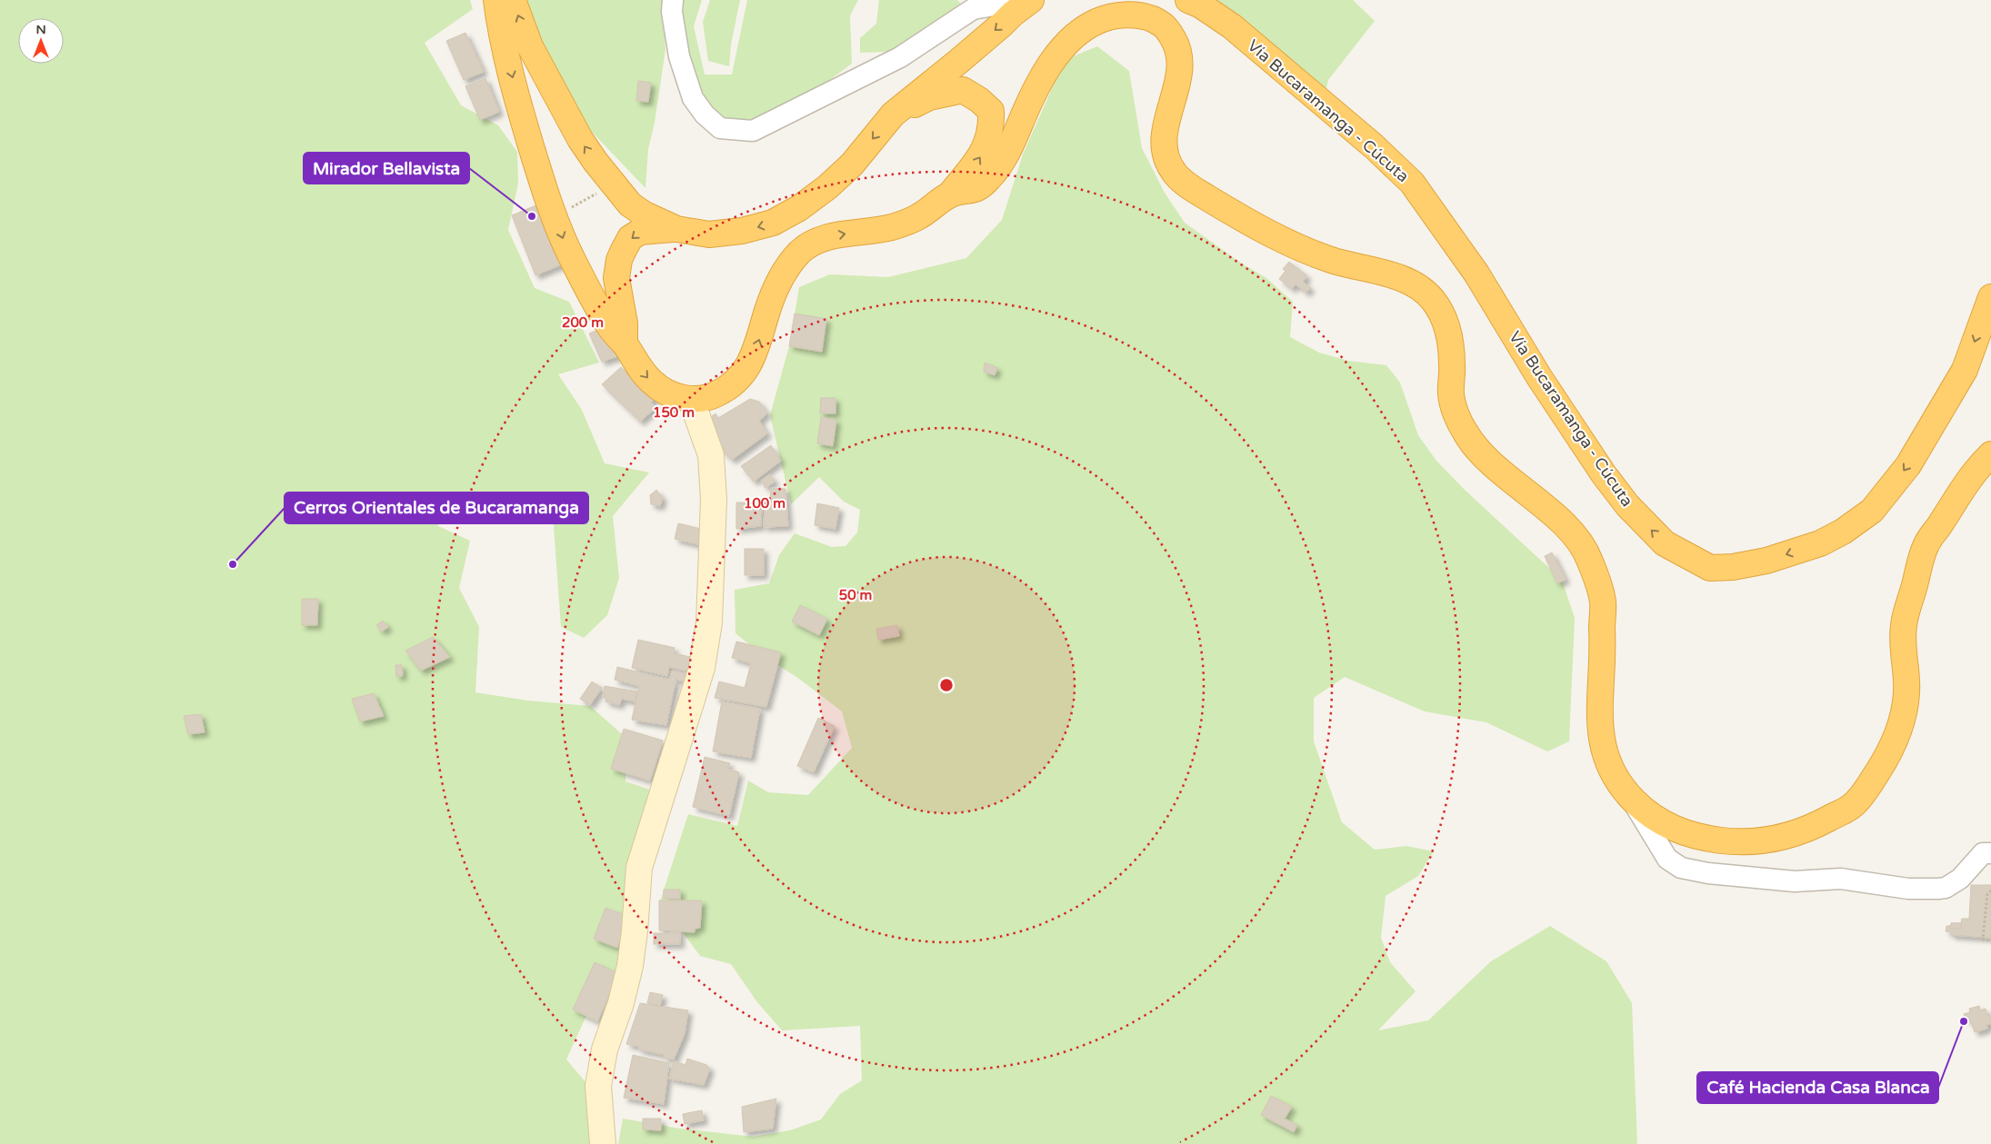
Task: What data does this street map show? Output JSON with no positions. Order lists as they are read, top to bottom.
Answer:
{
  "streets": {
    "highway": ["Vía Bucaramanga - Cúcuta"]
  },
  "places": ["Mirador Bellavista", "Cerros Orientales de Bucaramanga", "Café Hacienda Casa Blanca"],
  "north": "top",
  "rings": [
    "200 m",
    "150 m",
    "100 m",
    "50 m"
  ]
}
